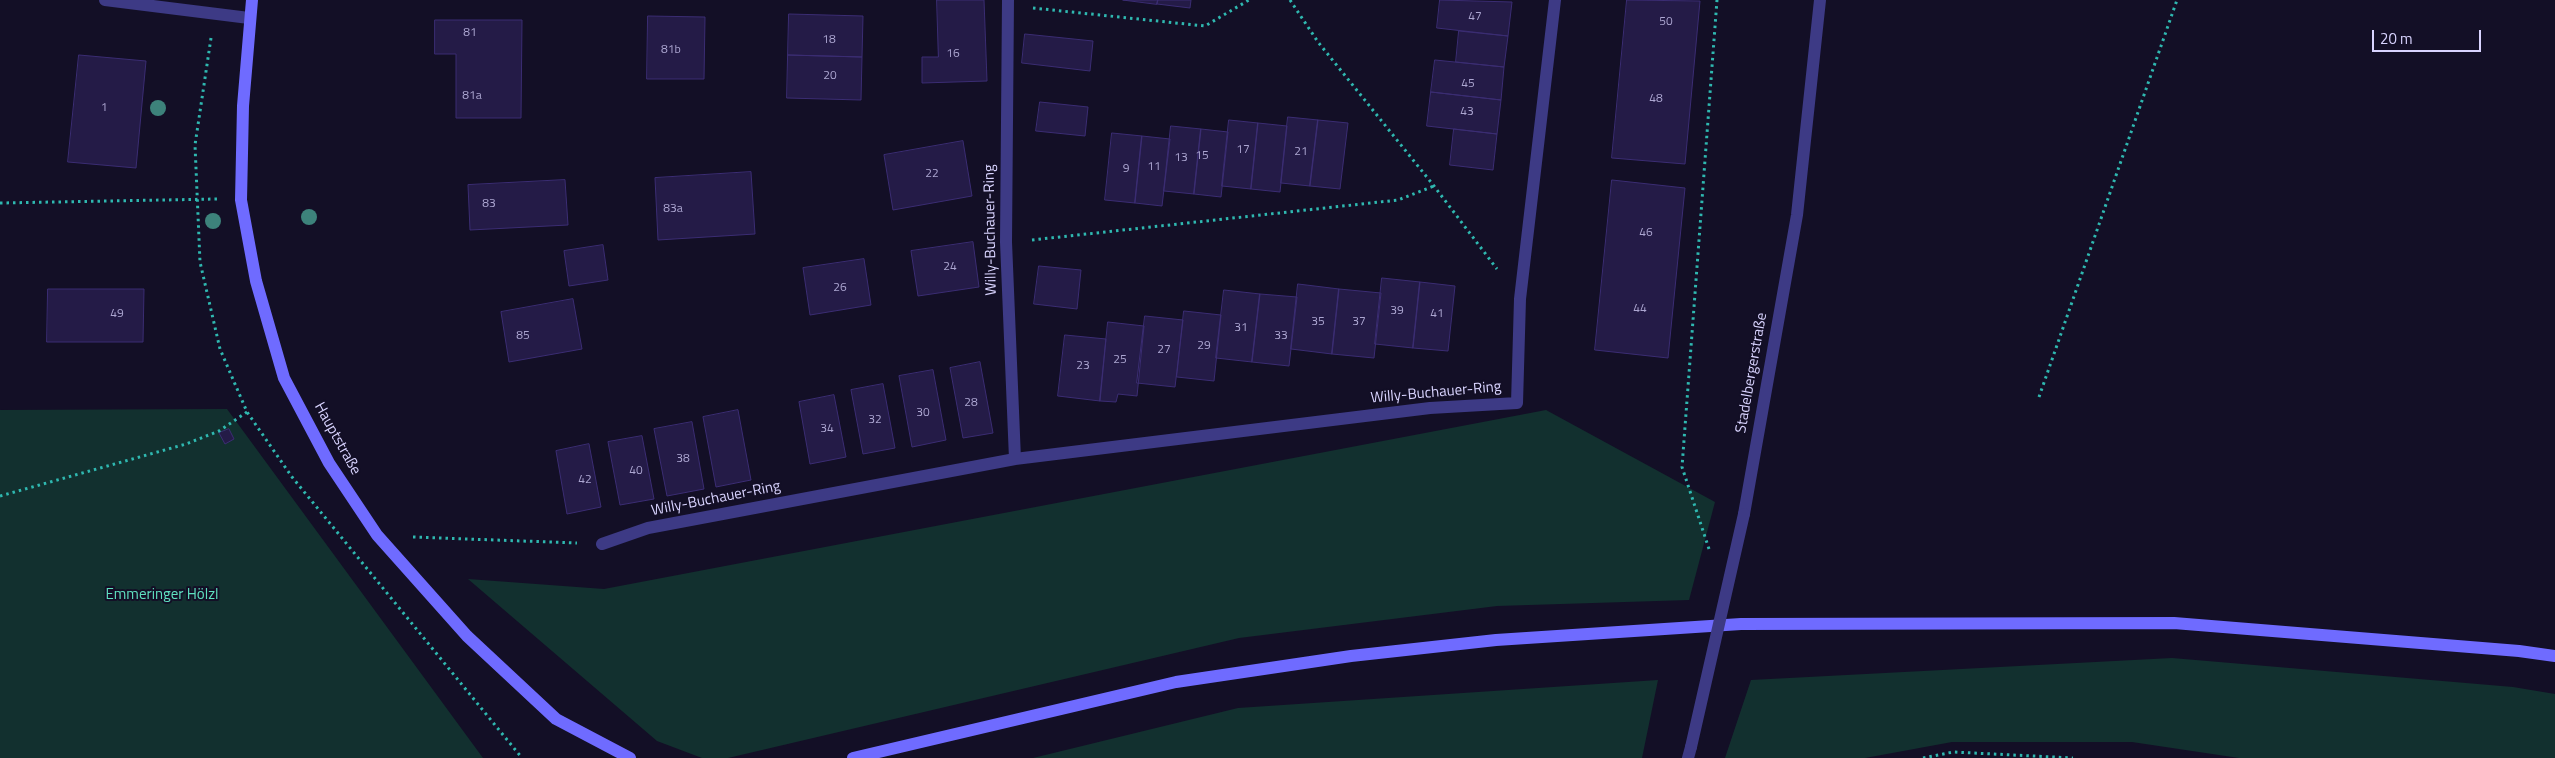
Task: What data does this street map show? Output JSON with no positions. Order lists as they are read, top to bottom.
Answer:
{
  "streets": {
    "street": ["Willy-Buchauer-Ring", "Stadelbergerstraße", "Hauptstraße"]
  },
  "parks": ["Emmeringer Hölzl"],
  "house_numbers": [
    "47",
    "50",
    "81",
    "18",
    "81b",
    "16",
    "20",
    "45",
    "81a",
    "48",
    "1",
    "43",
    "17",
    "21",
    "15",
    "13",
    "11",
    "9",
    "22",
    "83",
    "83a",
    "46",
    "24",
    "26",
    "44",
    "39",
    "49",
    "41",
    "35",
    "37",
    "31",
    "85",
    "33",
    "29",
    "27",
    "25",
    "23",
    "28",
    "30",
    "32",
    "34",
    "38",
    "40",
    "42"
  ],
  "scale_bar": "20 m"
}
